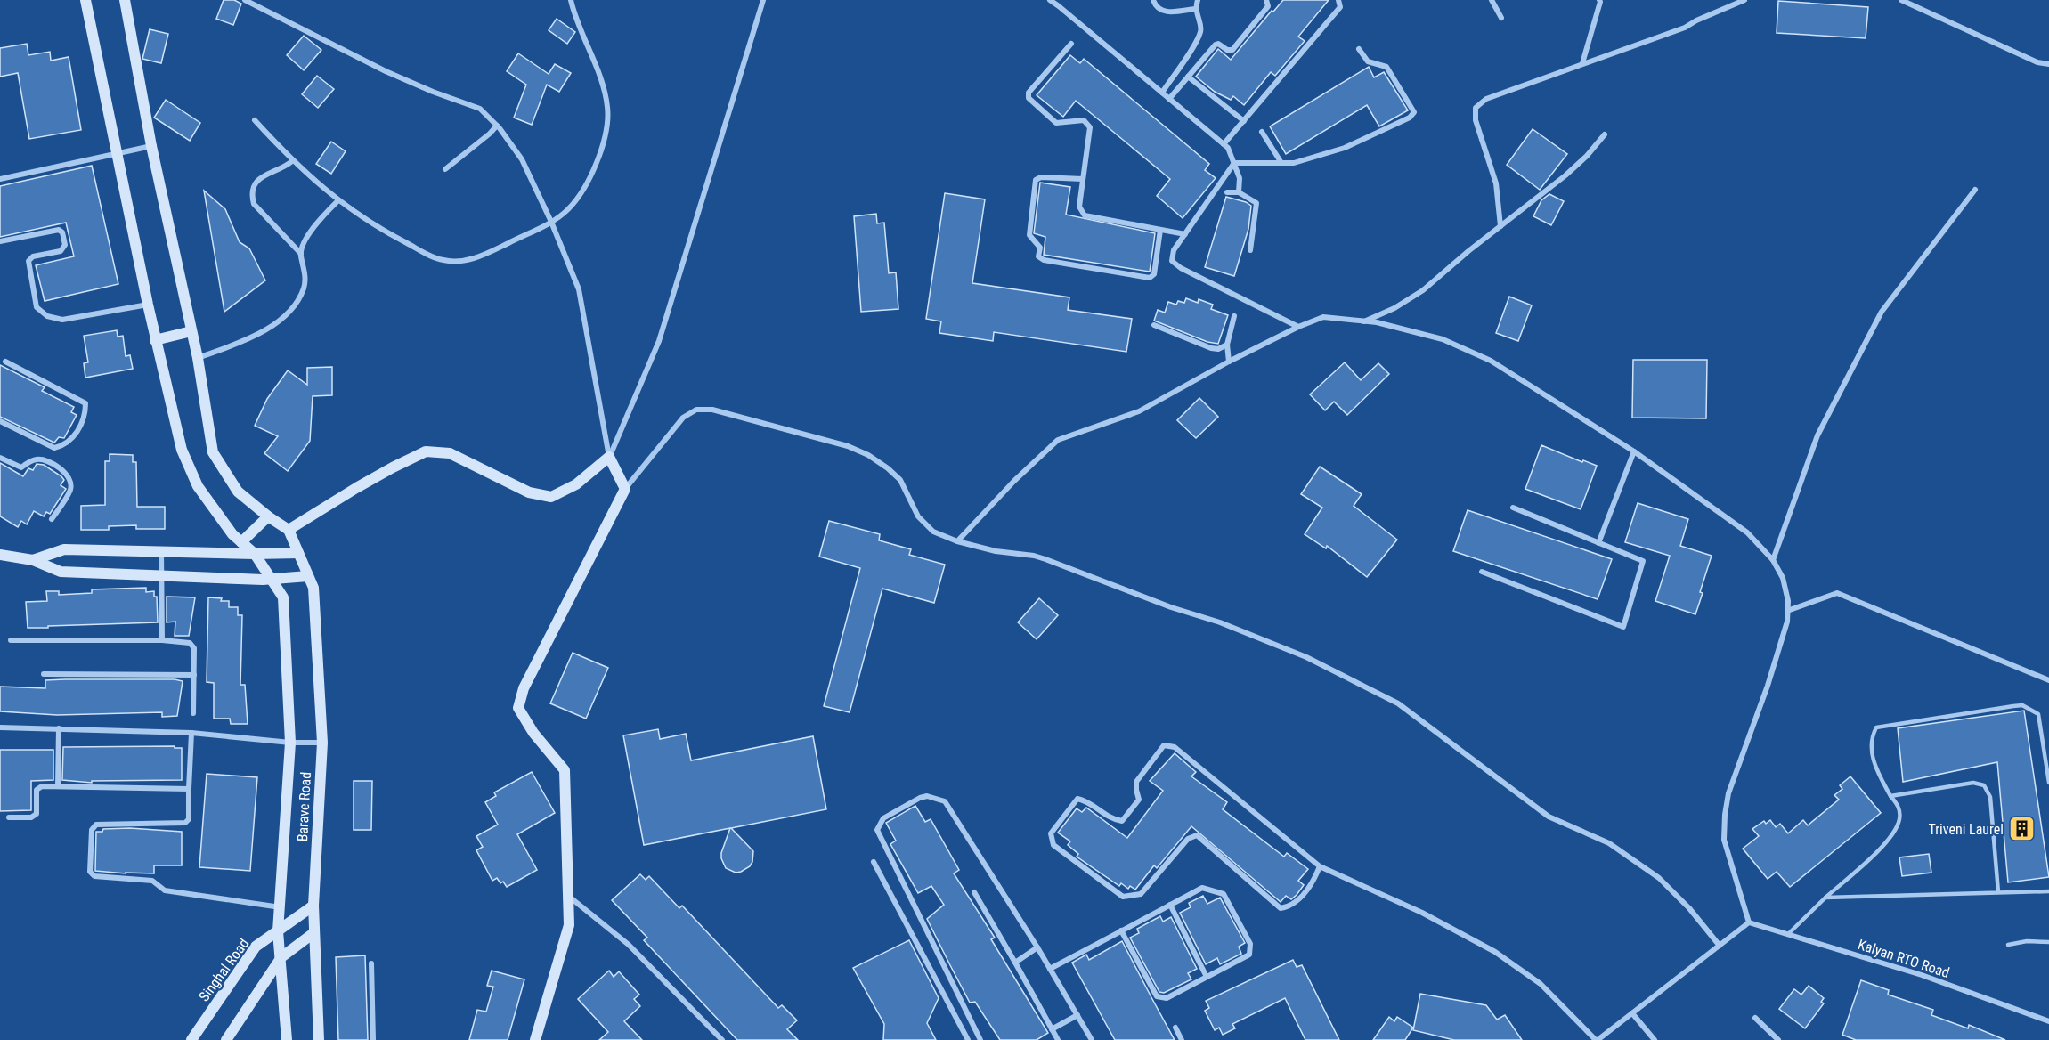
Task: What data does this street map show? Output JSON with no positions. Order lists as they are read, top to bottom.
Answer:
{
  "streets": {
    "street": ["Barave Road", "Kalyan RTO Road", "Singhal Road"]
  },
  "crossings": [
    ["Barave Road", "Singhal Road"]
  ],
  "places": {
    "building": ["Triveni Laurel"]
  }
}
